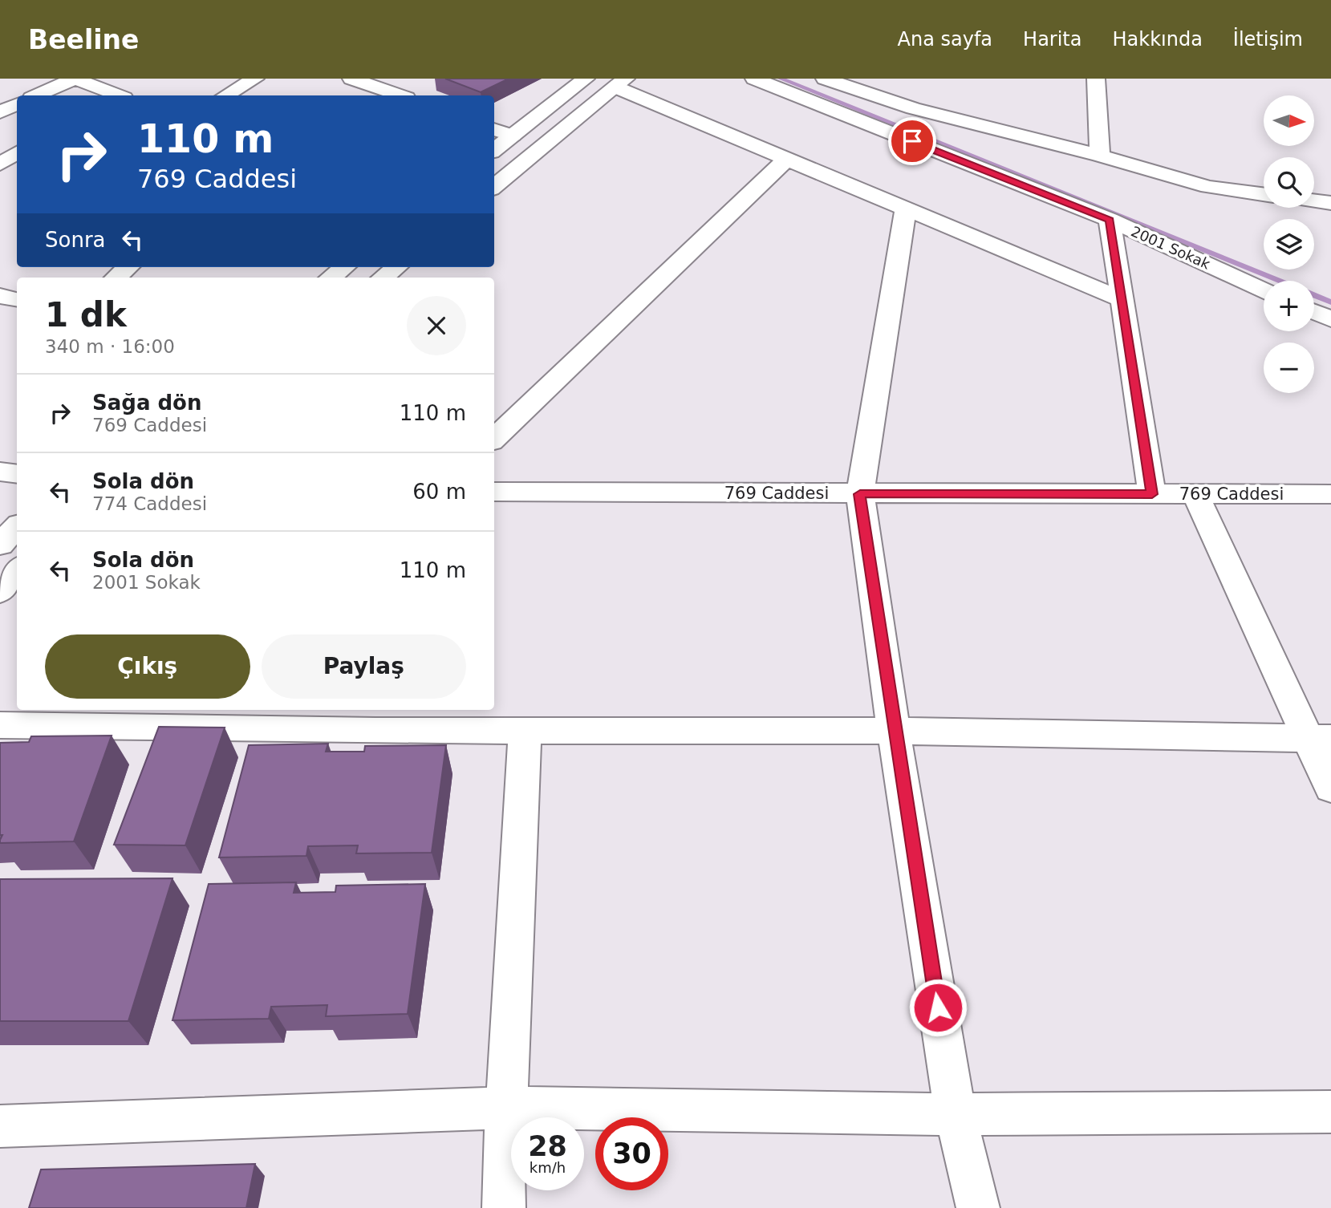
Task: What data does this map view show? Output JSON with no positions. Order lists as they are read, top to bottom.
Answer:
{
  "streets": {
    "street": ["2001 Sokak", "769 Caddesi"]
  },
  "north": "right",
  "page": {
    "header": "Beeline",
    "nav": [
      "Ana sayfa",
      "Harita",
      "Hakkında",
      "İletişim"
    ],
    "map_buttons": ["+", "−"],
    "turn": ["110 m", "769 Caddesi"],
    "then": "Sonra",
    "heading": ["1 dk", "340 m · 16:00"],
    "list": [
      {
        "name": "Sağa dön",
        "note": "769 Caddesi",
        "value": "110 m"
      },
      {
        "name": "Sola dön",
        "note": "774 Caddesi",
        "value": "60 m"
      },
      {
        "name": "Sola dön",
        "note": "2001 Sokak",
        "value": "110 m"
      }
    ],
    "buttons": ["Çıkış", "Paylaş"],
    "speed": "28 km/h",
    "limit": "30"
  }
}
